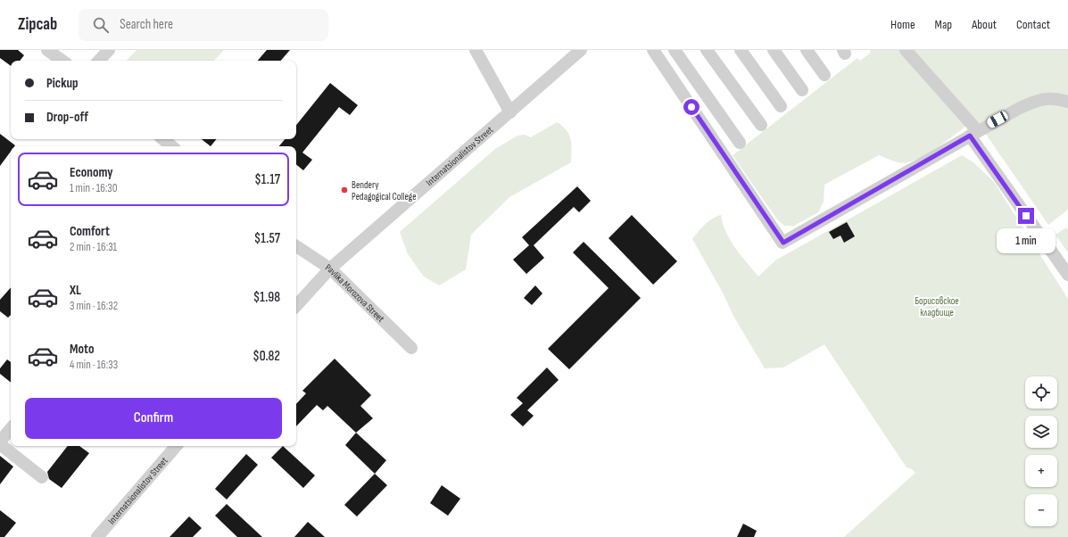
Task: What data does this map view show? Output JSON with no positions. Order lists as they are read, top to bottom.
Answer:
{
  "streets": {
    "street": ["Internatsionalistov Street", "Pavlika Morozova Street"]
  },
  "crossings": [
    ["Internatsionalistov Street", "Pavlika Morozova Street"]
  ],
  "parks": ["Борисовское кладбище"],
  "places": ["Bendery Pedagogical College"],
  "page": {
    "header": "Zipcab",
    "search": "Search here",
    "nav": [
      "Home",
      "Map",
      "About",
      "Contact"
    ],
    "banner": ["Pickup", "Drop-off"],
    "list": [
      {
        "name": "Economy",
        "note": "1 min · 16:30",
        "value": "$1.17"
      },
      {
        "name": "Comfort",
        "note": "2 min · 16:31",
        "value": "$1.57"
      },
      {
        "name": "XL",
        "note": "3 min · 16:32",
        "value": "$1.98"
      },
      {
        "name": "Moto",
        "note": "4 min · 16:33",
        "value": "$0.82"
      }
    ],
    "bubble": "1 min",
    "map_buttons": ["+", "−"],
    "buttons": "Confirm"
  }
}
